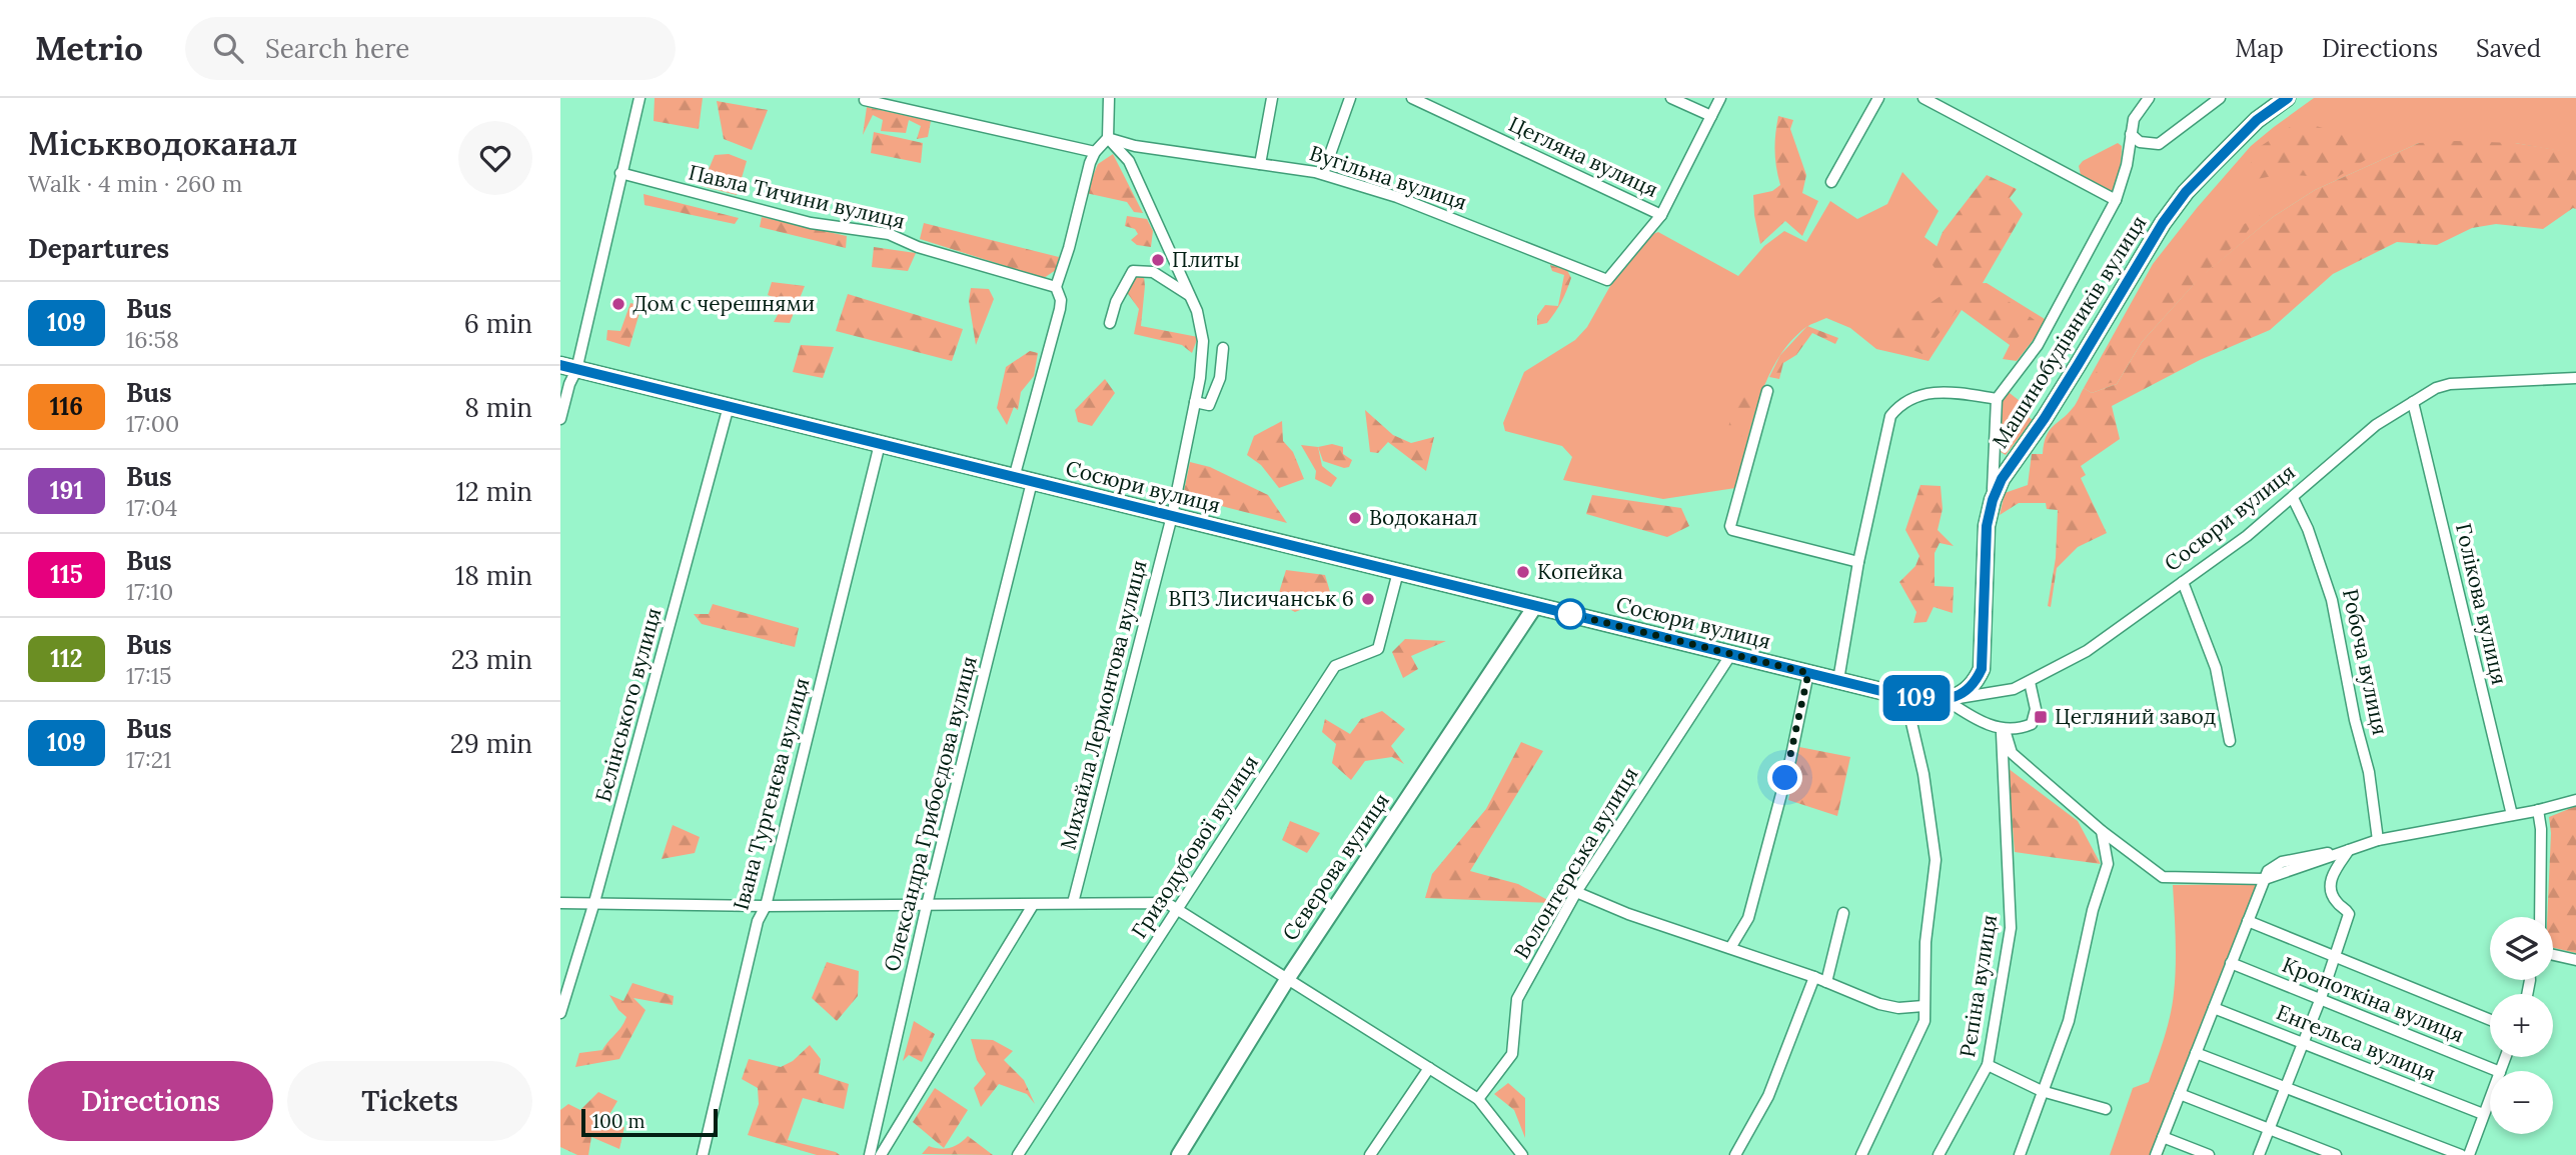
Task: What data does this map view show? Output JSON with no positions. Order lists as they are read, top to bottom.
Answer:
{
  "streets": {
    "main road": ["Машинобудівників вулиця", "Сосюри вулиця", "Сєверова вулиця"],
    "street": [
      "Цегляна вулиця",
      "Вугільна вулиця",
      "Павла Тичини вулиця",
      "Голікова вулиця",
      "Робоча вулиця",
      "Бєлінського вулиця",
      "Михайла Лермонтова вулиця",
      "Івана Тургенєва вулиця",
      "Олександра Грибоєдова вулиця",
      "Гризодубової вулиця",
      "Волонтерська вулиця",
      "Рєпіна вулиця",
      "Кропоткіна вулиця",
      "Енгельса вулиця"
    ]
  },
  "crossings": [
    ["Цегляна вулиця", "Вугільна вулиця"],
    ["Вугільна вулиця", "Михайла Лермонтова вулиця"],
    ["Машинобудівників вулиця", "Сосюри вулиця"],
    ["Сосюри вулиця", "Голікова вулиця"],
    ["Сосюри вулиця", "Робоча вулиця"],
    ["Сосюри вулиця", "Бєлінського вулиця"],
    ["Сосюри вулиця", "Михайла Лермонтова вулиця"],
    ["Сосюри вулиця", "Івана Тургенєва вулиця"],
    ["Сосюри вулиця", "Олександра Грибоєдова вулиця"],
    ["Сосюри вулиця", "Гризодубової вулиця"],
    ["Сосюри вулиця", "Волонтерська вулиця"],
    ["Сосюри вулиця", "Сєверова вулиця"]
  ],
  "places": {
    "other": [
      "Плиты",
      "Дом с черешнями",
      "Водоканал",
      "Копейка",
      "ВПЗ Лисичанськ 6"
    ],
    "transit": ["Цегляний завод"]
  },
  "lines": ["bus line 109"],
  "scale_bar": "100 m",
  "page": {
    "header": "Metrio",
    "search": "Search here",
    "nav": ["Map", "Directions", "Saved"],
    "heading": [
      ["Міськводоканал", "Walk · 4 min · 260 m"],
      "Departures"
    ],
    "on_map": "109",
    "list": [
      {
        "mark": "109",
        "name": "Bus",
        "note": "16:58",
        "value": "6 min"
      },
      {
        "mark": "116",
        "name": "Bus",
        "note": "17:00",
        "value": "8 min"
      },
      {
        "mark": "191",
        "name": "Bus",
        "note": "17:04",
        "value": "12 min"
      },
      {
        "mark": "115",
        "name": "Bus",
        "note": "17:10",
        "value": "18 min"
      },
      {
        "mark": "112",
        "name": "Bus",
        "note": "17:15",
        "value": "23 min"
      },
      {
        "mark": "109",
        "name": "Bus",
        "note": "17:21",
        "value": "29 min"
      }
    ],
    "map_buttons": ["+", "−"],
    "buttons": ["Directions", "Tickets"],
    "scale": "100 m"
  }
}
